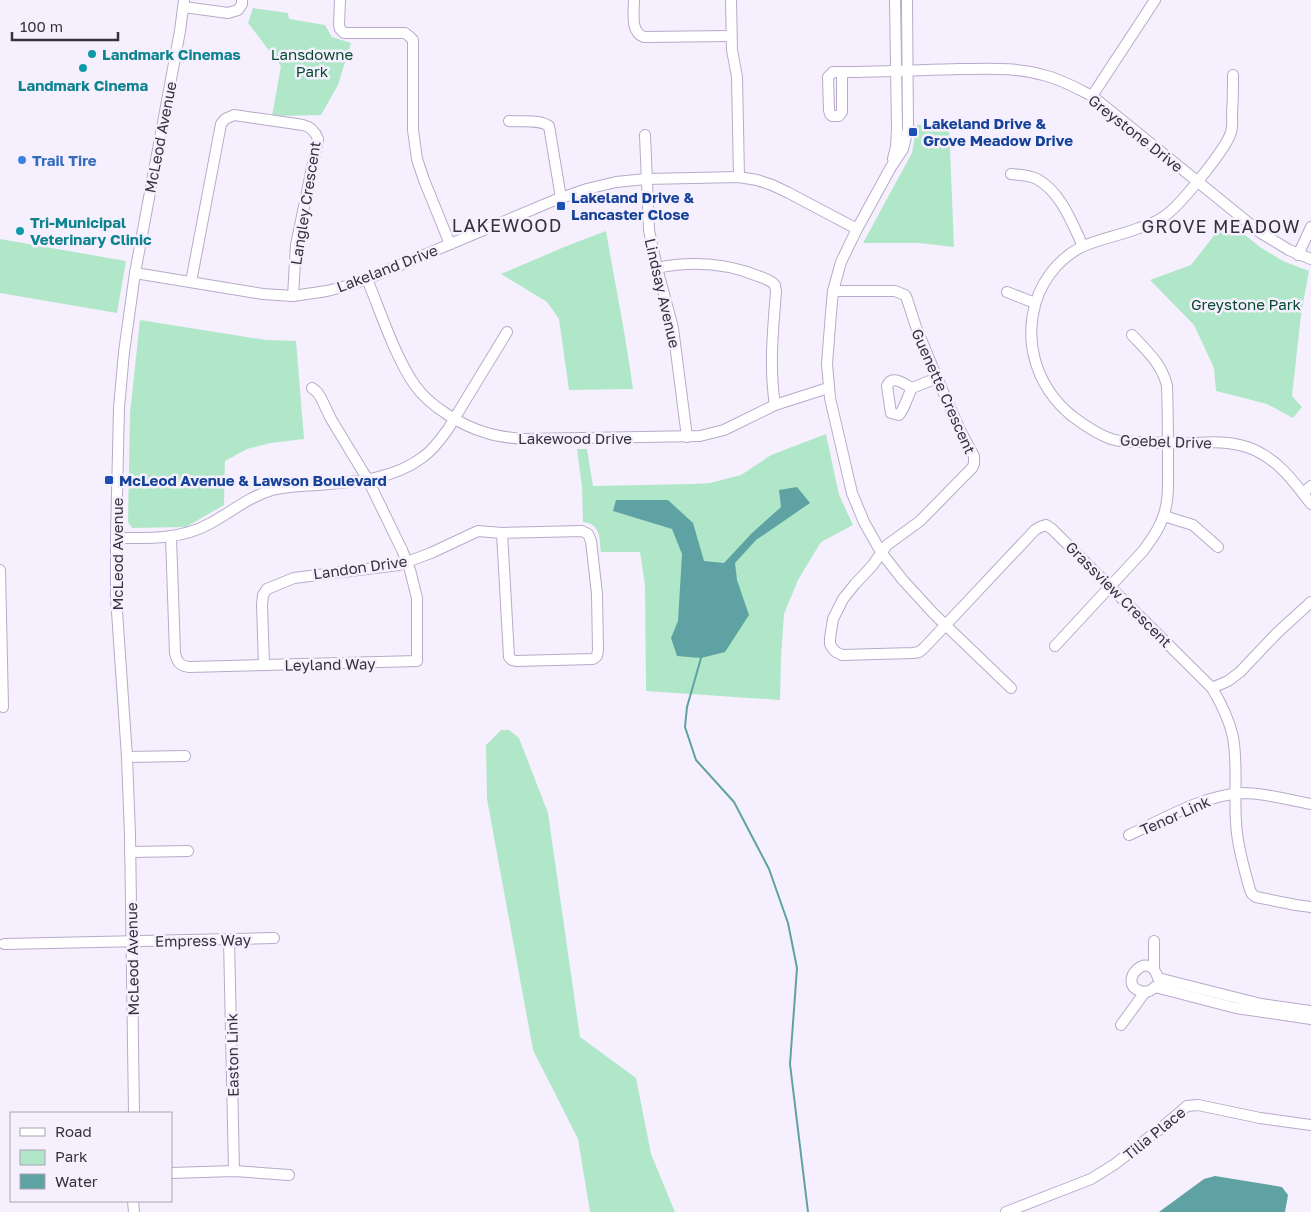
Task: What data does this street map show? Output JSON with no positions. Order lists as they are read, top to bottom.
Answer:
{
  "streets": {
    "street": [
      "Greystone Drive",
      "McLeod Avenue",
      "Langley Crescent",
      "Lakeland Drive",
      "Lindsay Avenue",
      "Guenette Crescent",
      "Lakewood Drive",
      "Goebel Drive",
      "Landon Drive",
      "Grassview Crescent",
      "Leyland Way",
      "Tenor Link",
      "Empress Way",
      "Easton Link",
      "Tilia Place"
    ]
  },
  "crossings": [
    ["Greystone Drive", "Goebel Drive"],
    ["McLeod Avenue", "Lakeland Drive"],
    ["McLeod Avenue", "Empress Way"],
    ["Langley Crescent", "Lakeland Drive"],
    ["Lakeland Drive", "Lindsay Avenue"],
    ["Lakeland Drive", "Lakewood Drive"],
    ["Lindsay Avenue", "Lakewood Drive"],
    ["Landon Drive", "Leyland Way"],
    ["Grassview Crescent", "Tenor Link"],
    ["Empress Way", "Easton Link"]
  ],
  "districts": ["LAKEWOOD", "GROVE MEADOW"],
  "parks": ["Lansdowne Park", "Greystone Park"],
  "places": {
    "other": [
      "Landmark Cinemas",
      "Landmark Cinema",
      "Trail Tire",
      "Tri-Municipal Veterinary Clinic"
    ],
    "transit": ["Lakeland Drive & Grove Meadow Drive", "Lakeland Drive & Lancaster Close", "McLeod Avenue & Lawson Boulevard"]
  },
  "legend": ["Road", "Park", "Water"],
  "scale_bar": "100 m"
}
